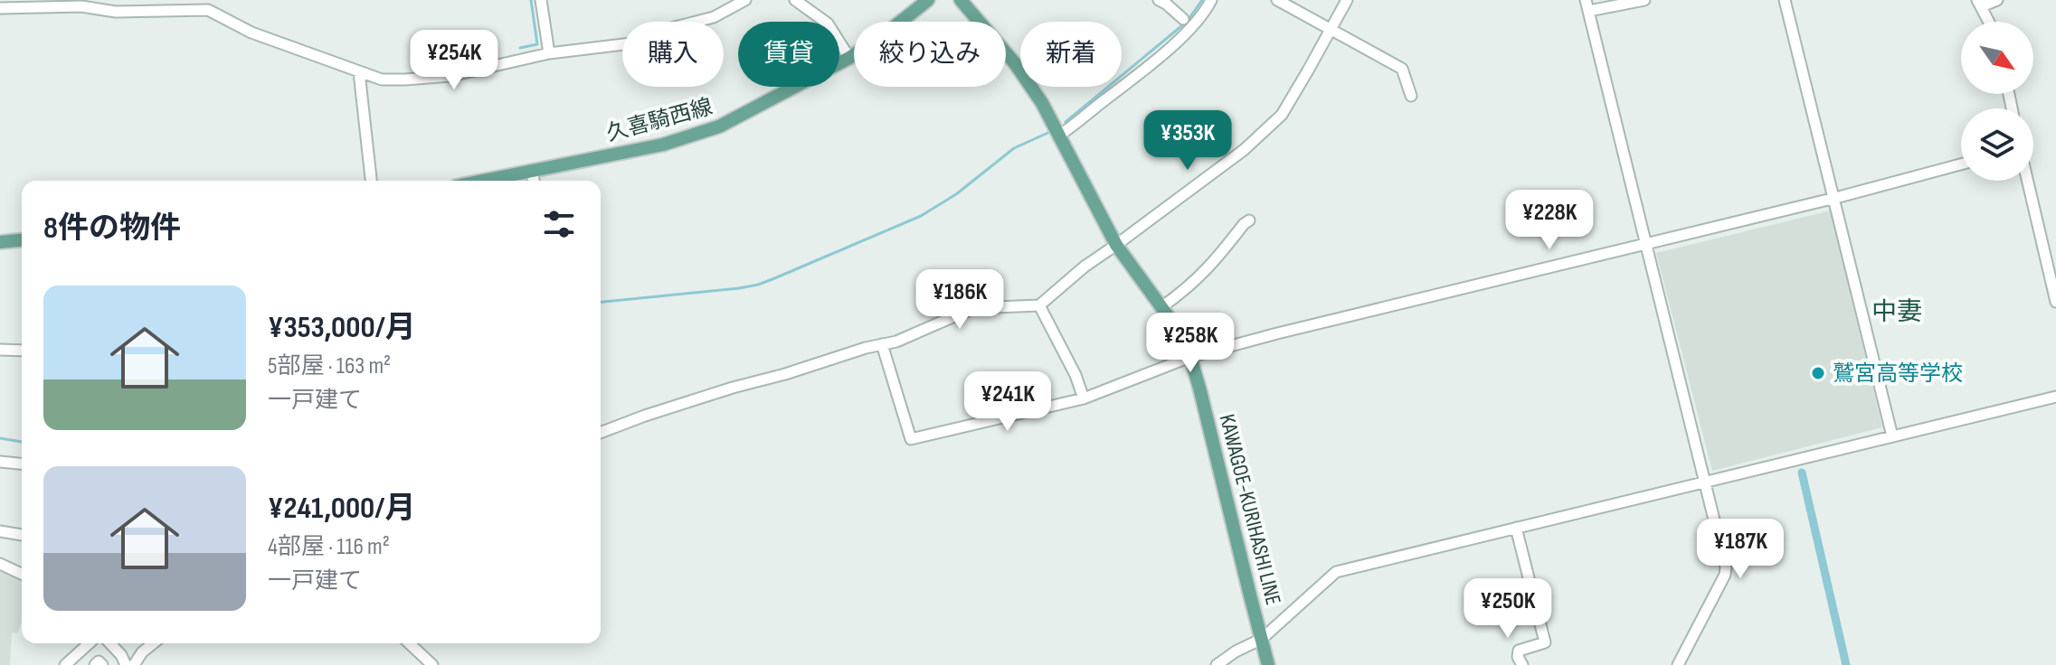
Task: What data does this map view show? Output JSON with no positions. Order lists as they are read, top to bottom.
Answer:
{
  "streets": {
    "main road": ["久喜騎西線", "KAWAGOE-KURIHASHI LINE"]
  },
  "districts": ["中妻"],
  "places": ["鷲宮高等学校"],
  "north": "bottom right",
  "page": {
    "chip": [
      "購入",
      "賃貸",
      "絞り込み",
      "新着"
    ],
    "price": [
      "¥254K",
      "¥353K",
      "¥228K",
      "¥186K",
      "¥258K",
      "¥241K",
      "¥187K",
      "¥250K"
    ],
    "heading": "8件の物件",
    "list": [
      {
        "name": "¥353,000/月",
        "note": "5部屋 · 163 m² · 一戸建て"
      },
      {
        "name": "¥241,000/月",
        "note": "4部屋 · 116 m² · 一戸建て"
      }
    ]
  }
}
